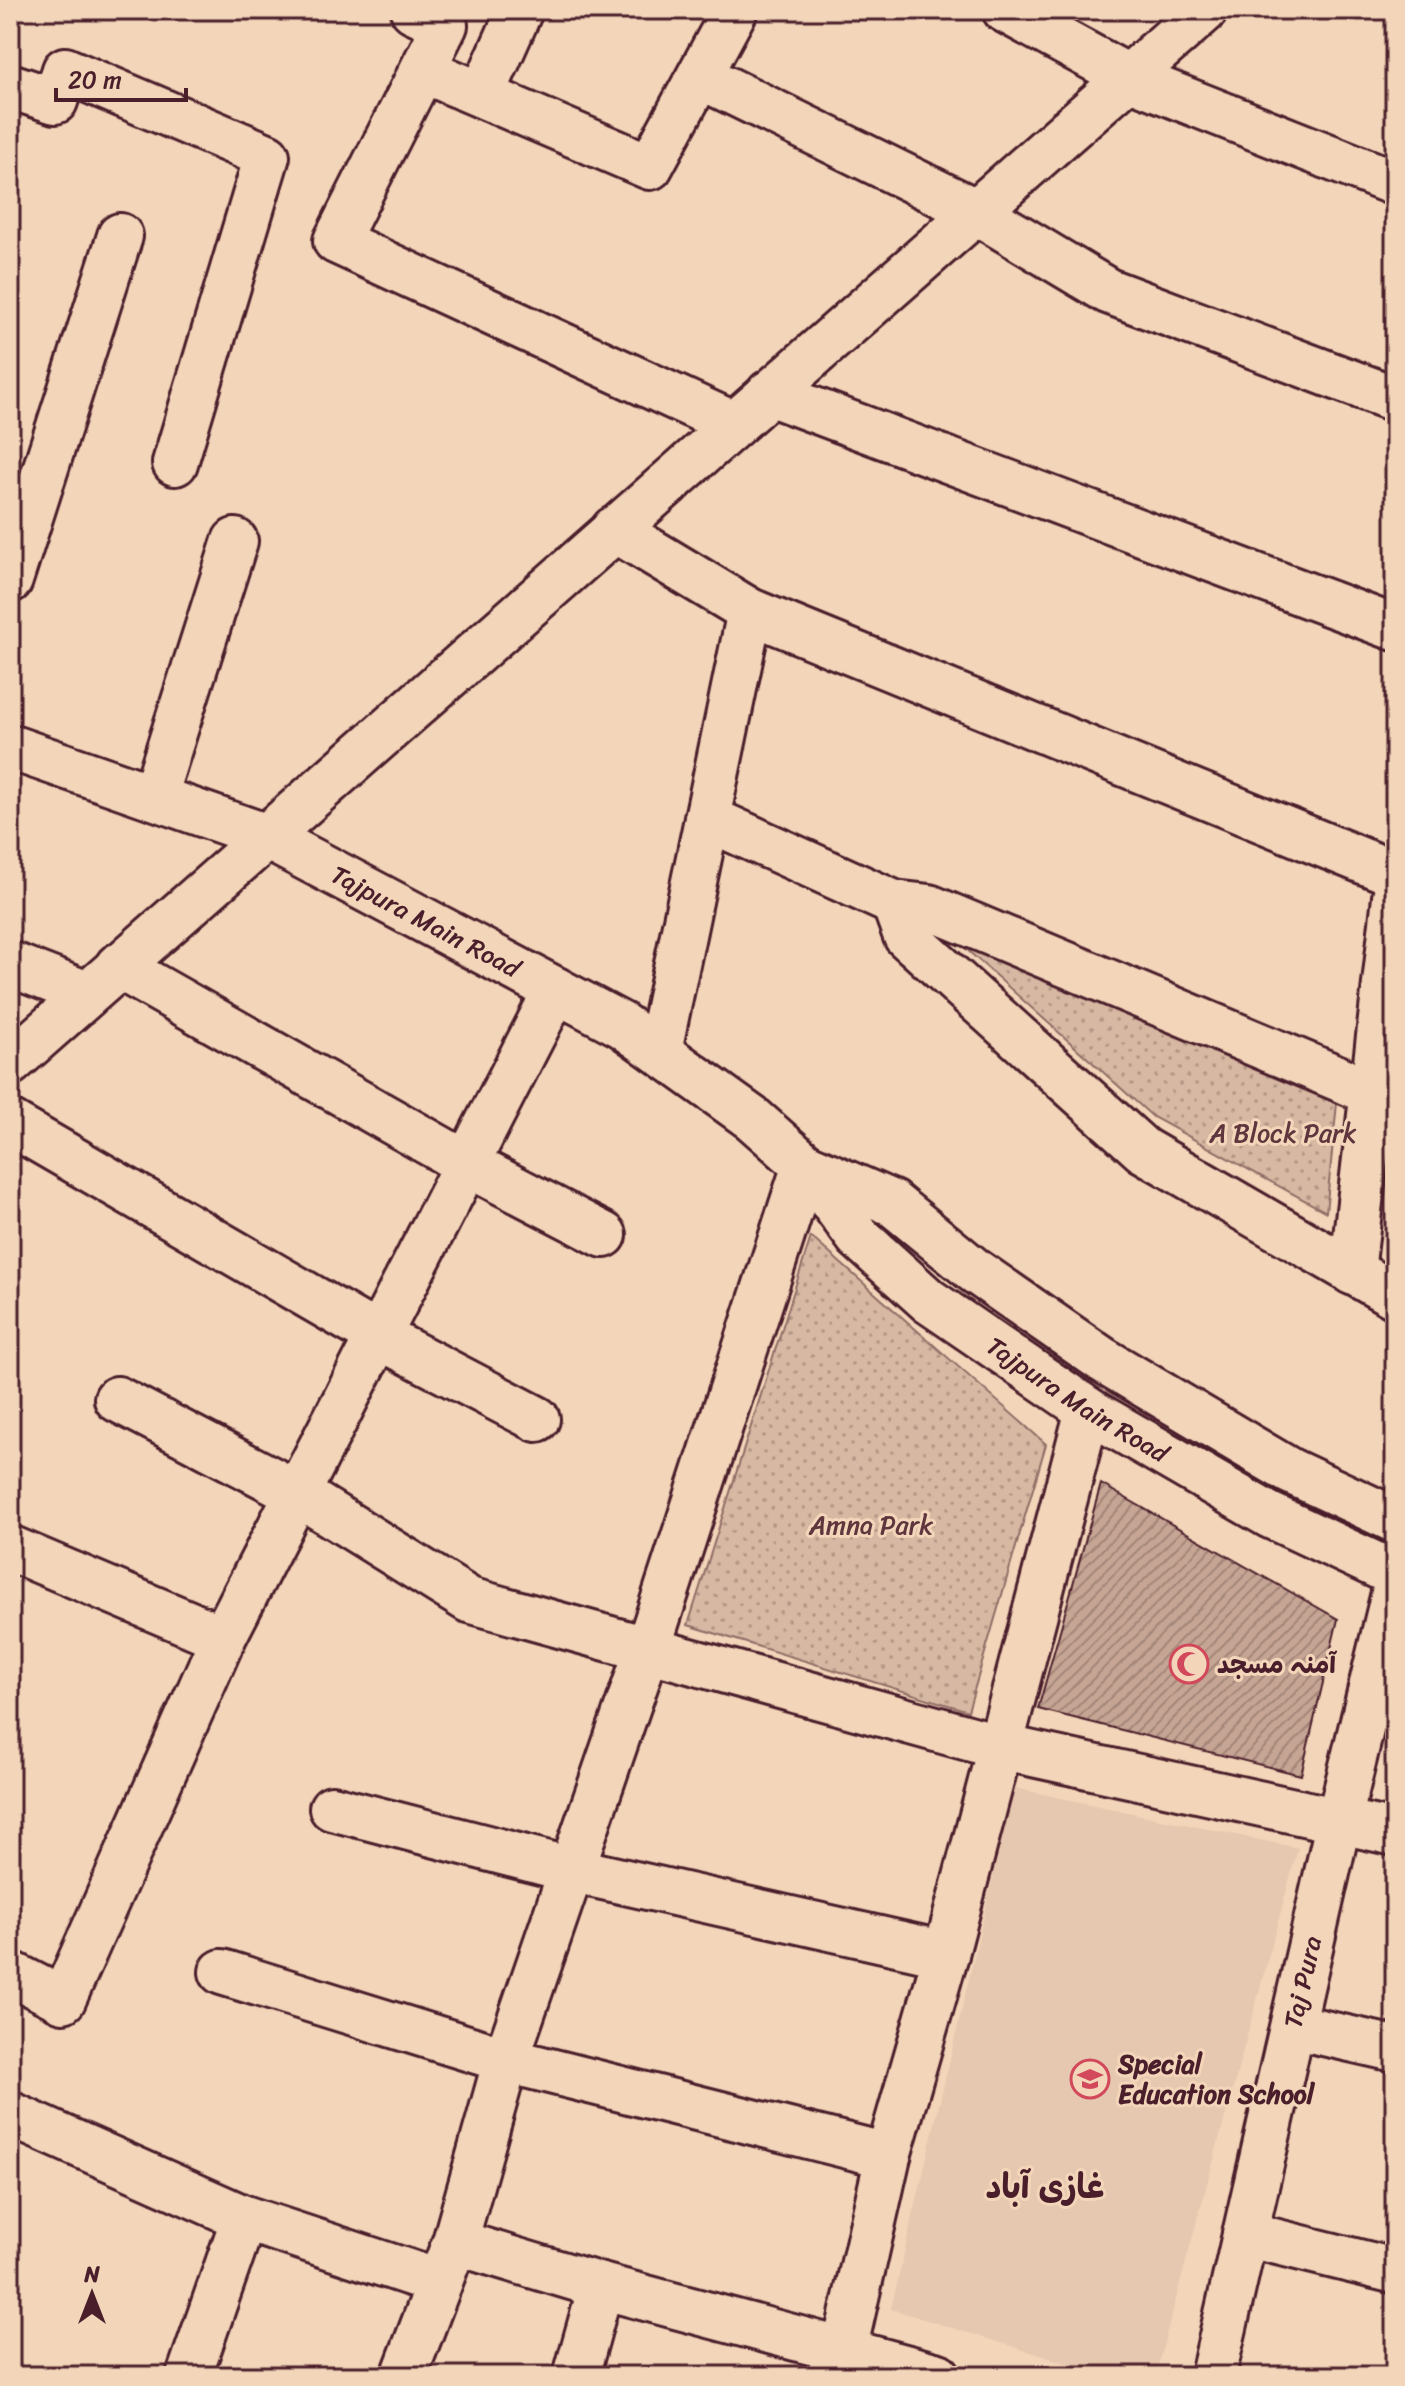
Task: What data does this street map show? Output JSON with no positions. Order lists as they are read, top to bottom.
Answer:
{
  "streets": {
    "street": ["Tajpura Main Road", "Taj Pura"]
  },
  "districts": ["غازى آباد"],
  "parks": ["A Block Park", "Amna Park"],
  "places": {
    "mosque": ["آمنہ مسجد"],
    "school or university": ["Special Education School"]
  },
  "scale_bar": "20 m",
  "north": "top"
}
